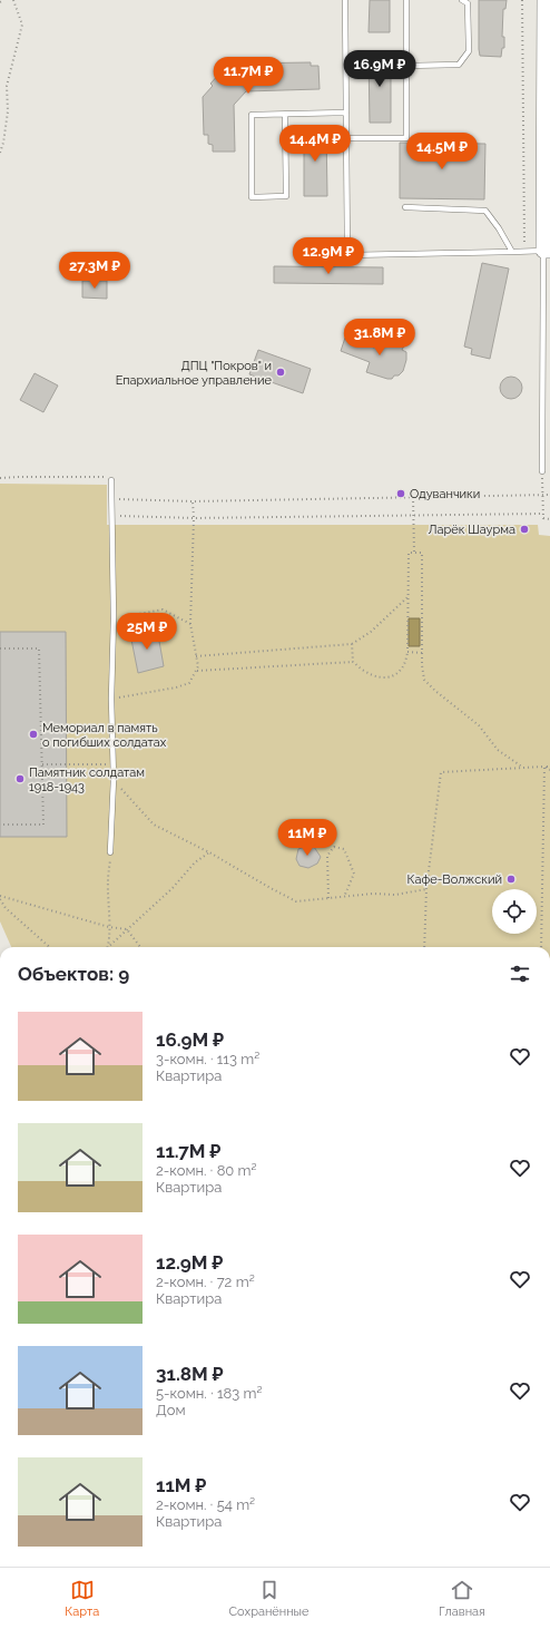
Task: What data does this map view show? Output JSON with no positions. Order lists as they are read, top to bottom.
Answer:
{
  "places": [
    "ДПЦ \"Покров\" и Епархиальное управление",
    "Одуванчики",
    "Ларёк Шаурма",
    "Мемориал в память о погибших солдатах",
    "Памятник солдатам 1918-1943",
    "Кафе-Волжский"
  ],
  "page": {
    "price": [
      "16.9M ₽",
      "11.7M ₽",
      "14.4M ₽",
      "14.5M ₽",
      "12.9M ₽",
      "27.3M ₽",
      "31.8M ₽",
      "25M ₽",
      "11M ₽"
    ],
    "heading": "Объектов: 9",
    "list": [
      {
        "name": "16.9M ₽",
        "note": "3-комн. · 113 m² · Квартира"
      },
      {
        "name": "11.7M ₽",
        "note": "2-комн. · 80 m² · Квартира"
      },
      {
        "name": "12.9M ₽",
        "note": "2-комн. · 72 m² · Квартира"
      },
      {
        "name": "31.8M ₽",
        "note": "5-комн. · 183 m² · Дом"
      },
      {
        "name": "11M ₽",
        "note": "2-комн. · 54 m² · Квартира"
      }
    ],
    "tabs": ["Карта", "Сохранённые", "Главная"]
  }
}
